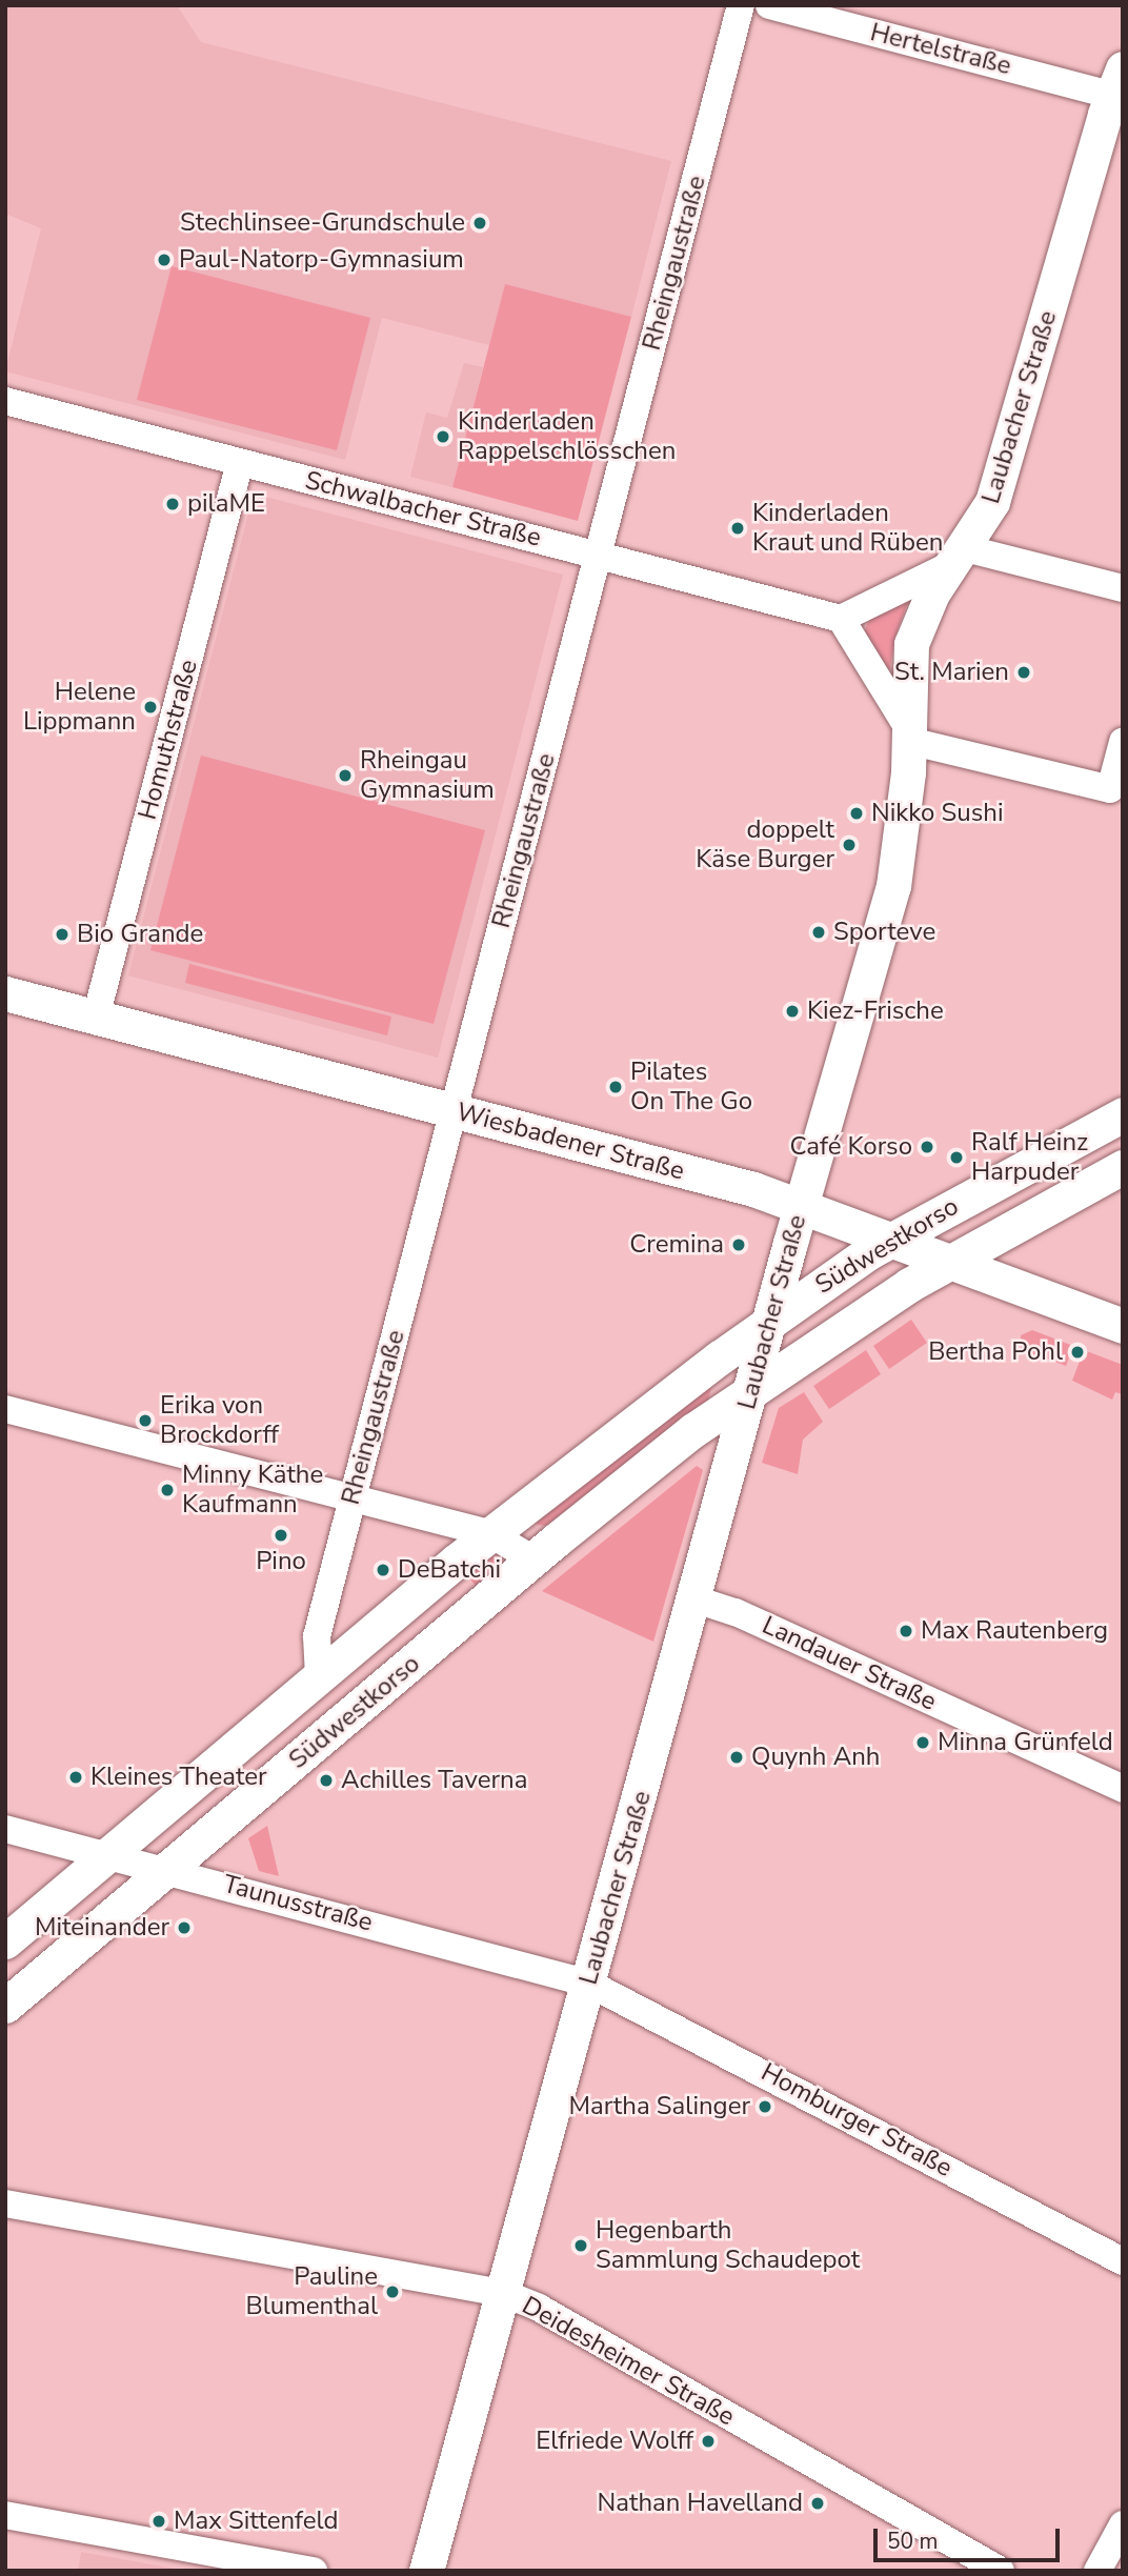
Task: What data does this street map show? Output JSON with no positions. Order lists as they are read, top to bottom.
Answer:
{
  "streets": {
    "street": [
      "Hertelstraße",
      "Rheingaustraße",
      "Laubacher Straße",
      "Schwalbacher Straße",
      "Homuthstraße",
      "Wiesbadener Straße",
      "Südwestkorso",
      "Landauer Straße",
      "Taunusstraße",
      "Homburger Straße",
      "Deidesheimer Straße"
    ]
  },
  "crossings": [
    ["Hertelstraße", "Laubacher Straße"],
    ["Rheingaustraße", "Schwalbacher Straße"],
    ["Rheingaustraße", "Wiesbadener Straße"],
    ["Rheingaustraße", "Südwestkorso"],
    ["Laubacher Straße", "Wiesbadener Straße"],
    ["Laubacher Straße", "Südwestkorso"],
    ["Laubacher Straße", "Landauer Straße"],
    ["Laubacher Straße", "Taunusstraße"],
    ["Laubacher Straße", "Homburger Straße"],
    ["Laubacher Straße", "Deidesheimer Straße"],
    ["Schwalbacher Straße", "Homuthstraße"],
    ["Homuthstraße", "Wiesbadener Straße"],
    ["Wiesbadener Straße", "Südwestkorso"],
    ["Südwestkorso", "Taunusstraße"],
    ["Taunusstraße", "Homburger Straße"]
  ],
  "places": [
    "Stechlinsee-Grundschule",
    "Paul-Natorp-Gymnasium",
    "Kinderladen Rappelschlösschen",
    "pilaME",
    "Kinderladen Kraut und Rüben",
    "St. Marien",
    "Helene Lippmann",
    "Rheingau Gymnasium",
    "Nikko Sushi",
    "doppelt Käse Burger",
    "Sporteve",
    "Bio Grande",
    "Kiez-Frische",
    "Pilates On The Go",
    "Café Korso",
    "Ralf Heinz Harpuder",
    "Cremina",
    "Bertha Pohl",
    "Erika von Brockdorff",
    "Minny Käthe Kaufmann",
    "Pino",
    "DeBatchi",
    "Max Rautenberg",
    "Minna Grünfeld",
    "Quynh Anh",
    "Kleines Theater",
    "Achilles Taverna",
    "Miteinander",
    "Martha Salinger",
    "Hegenbarth Sammlung Schaudepot",
    "Pauline Blumenthal",
    "Elfriede Wolff",
    "Nathan Havelland",
    "Max Sittenfeld"
  ],
  "scale_bar": "50 m"
}
